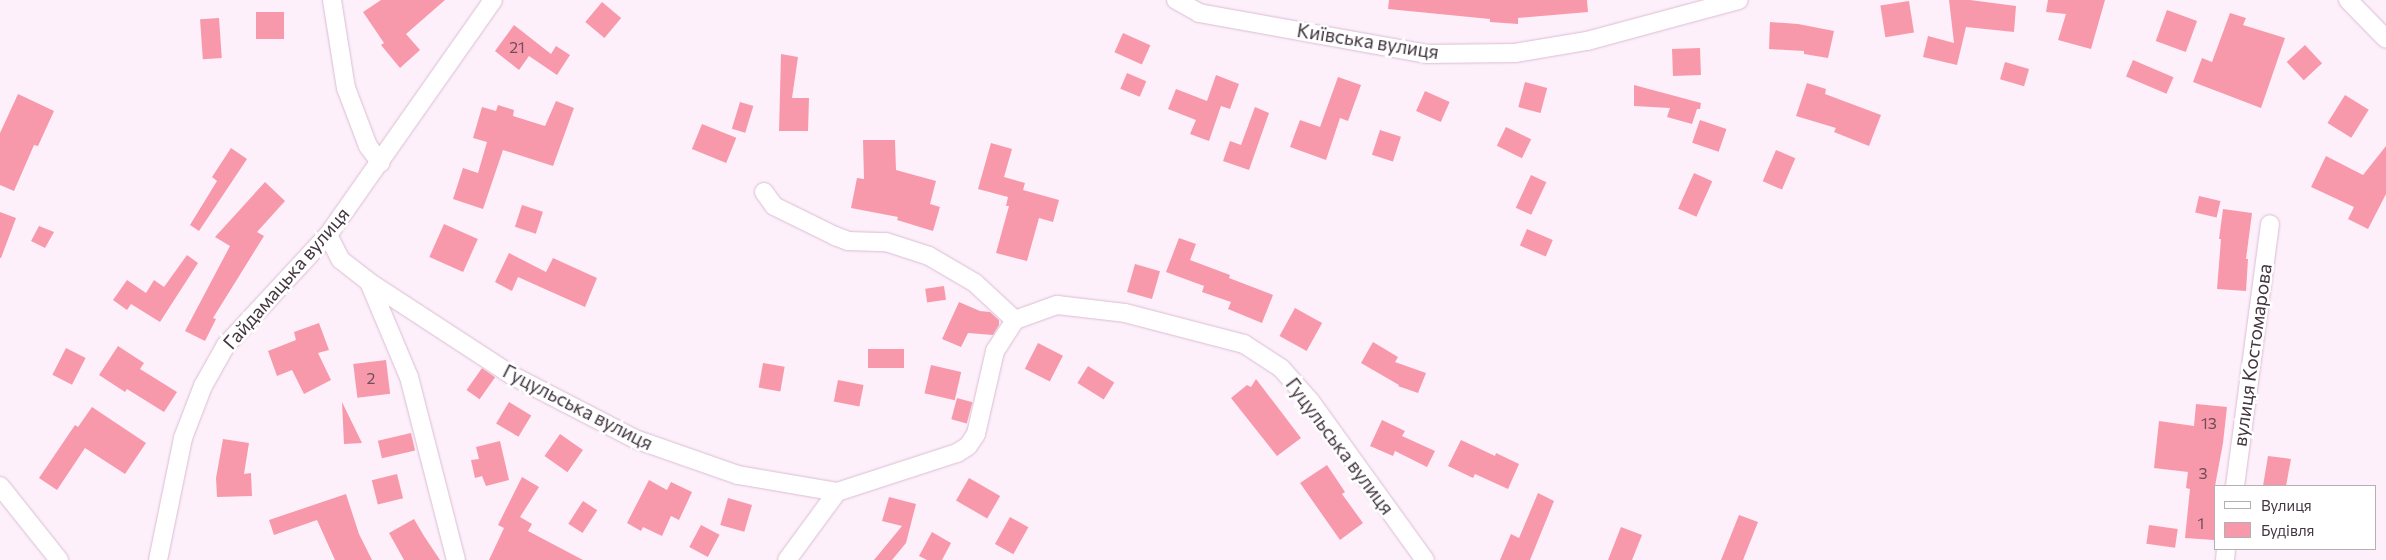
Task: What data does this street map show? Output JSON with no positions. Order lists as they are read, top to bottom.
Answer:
{
  "streets": {
    "street": [
      "Київська вулиця",
      "Гайдамацька вулиця",
      "вулиця Костомарова",
      "Гуцульська вулиця"
    ]
  },
  "crossings": [
    ["Гайдамацька вулиця", "Гуцульська вулиця"]
  ],
  "house_numbers": [
    "21",
    "2",
    "13",
    "3",
    "1"
  ],
  "legend": ["Вулиця", "Будівля"]
}
